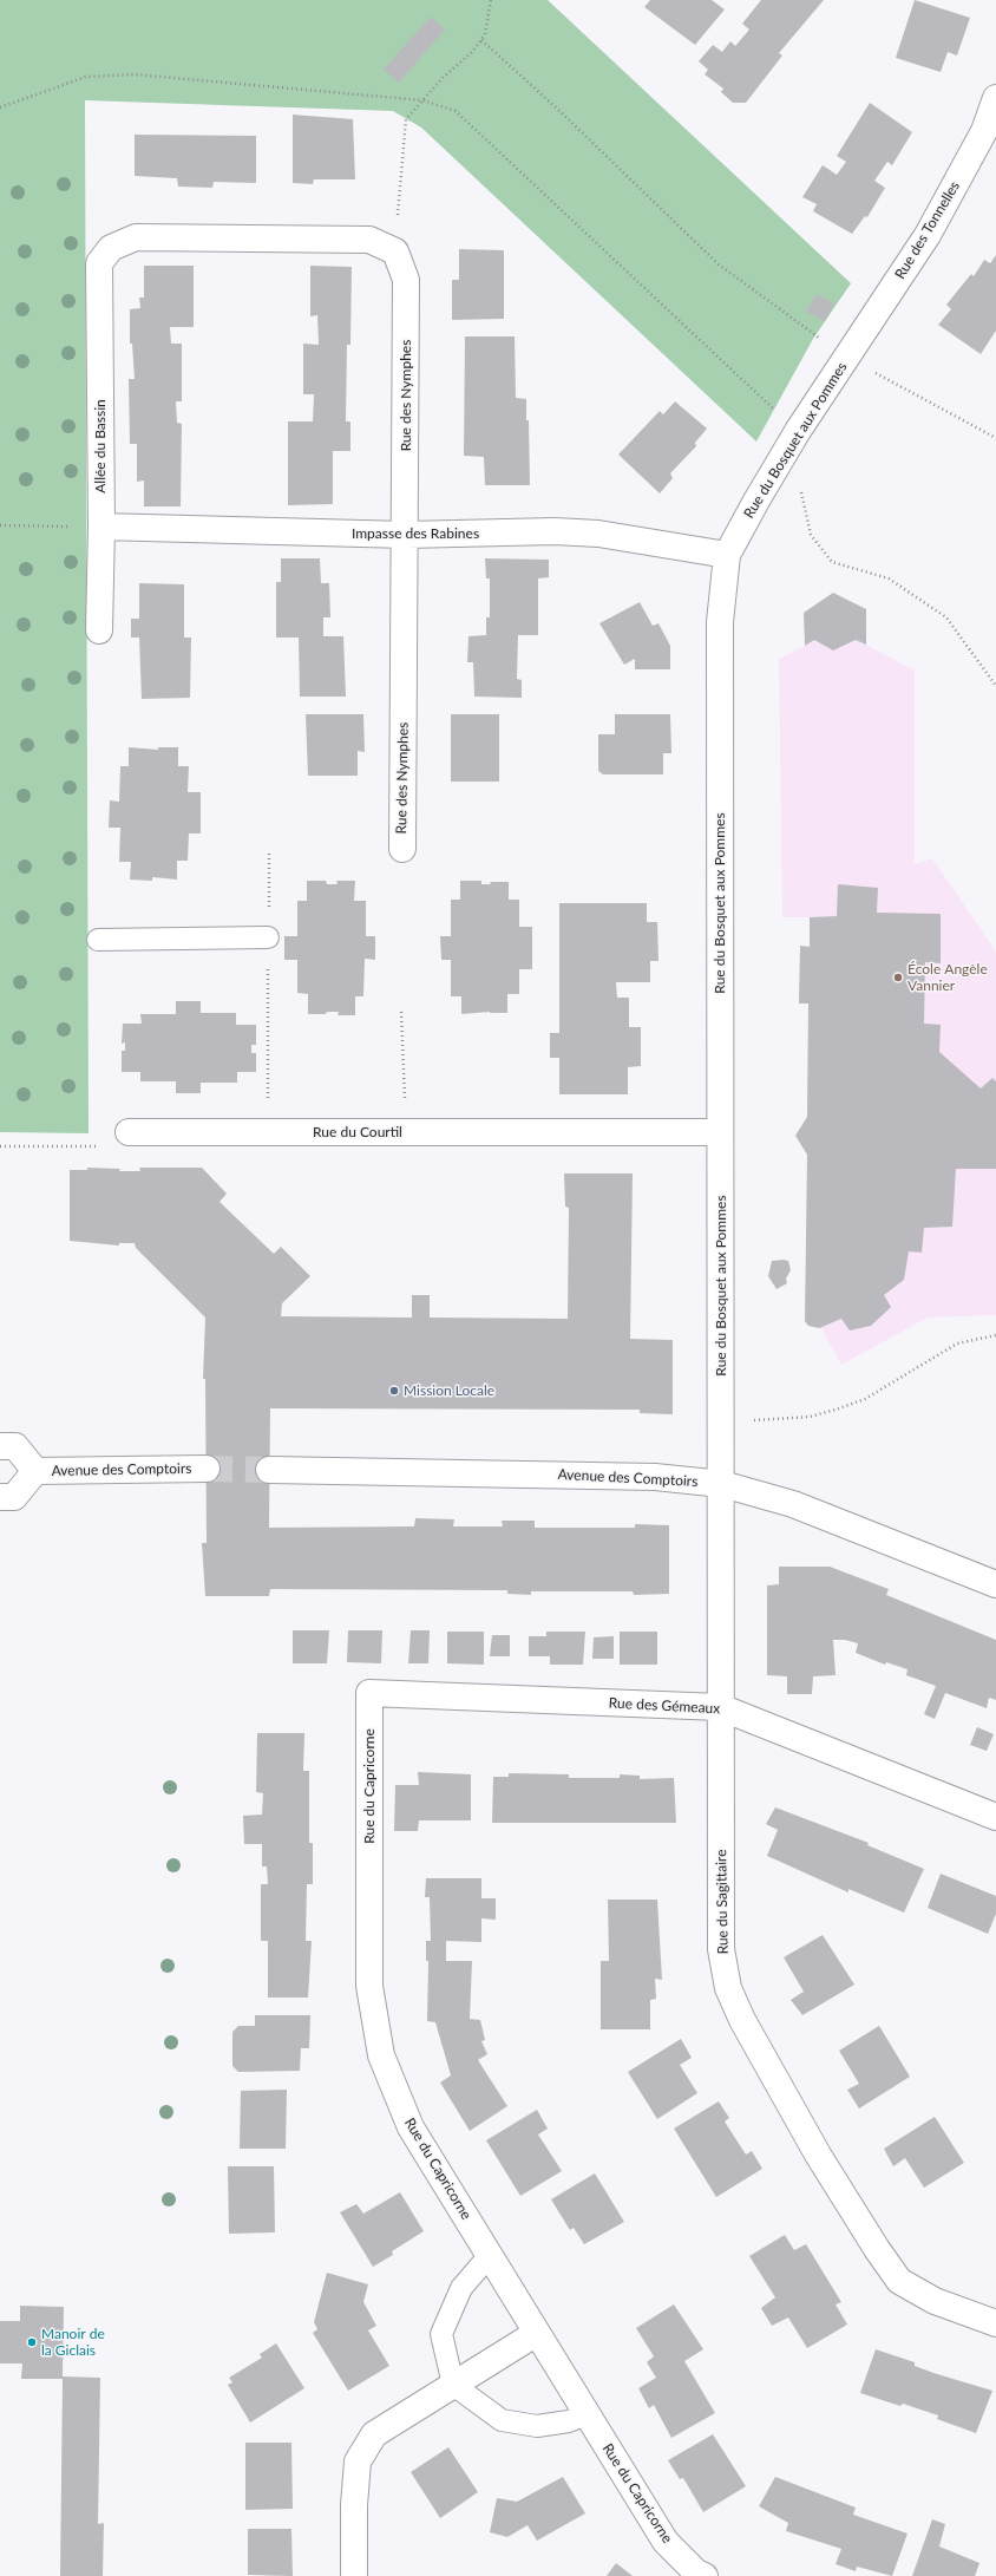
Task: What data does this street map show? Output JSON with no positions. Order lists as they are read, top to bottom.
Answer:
{
  "streets": {
    "street": [
      "Rue des Tonnelles",
      "Rue des Nymphes",
      "Rue du Bosquet aux Pommes",
      "Allée du Bassin",
      "Impasse des Rabines",
      "Rue du Courtil",
      "Avenue des Comptoirs",
      "Rue des Gémeaux",
      "Rue du Capricorne",
      "Rue du Sagittaire"
    ]
  },
  "crossings": [
    ["Rue des Tonnelles", "Rue du Bosquet aux Pommes"],
    ["Rue des Nymphes", "Allée du Bassin"],
    ["Rue des Nymphes", "Impasse des Rabines"],
    ["Rue du Bosquet aux Pommes", "Impasse des Rabines"],
    ["Rue du Bosquet aux Pommes", "Rue du Courtil"],
    ["Rue du Bosquet aux Pommes", "Avenue des Comptoirs"],
    ["Rue du Bosquet aux Pommes", "Rue du Sagittaire"],
    ["Allée du Bassin", "Impasse des Rabines"],
    ["Avenue des Comptoirs", "Rue du Sagittaire"],
    ["Rue des Gémeaux", "Rue du Capricorne"],
    ["Rue des Gémeaux", "Rue du Sagittaire"]
  ],
  "places": ["École Angèle Vannier", "Mission Locale", "Manoir de la Giclais"]
}
